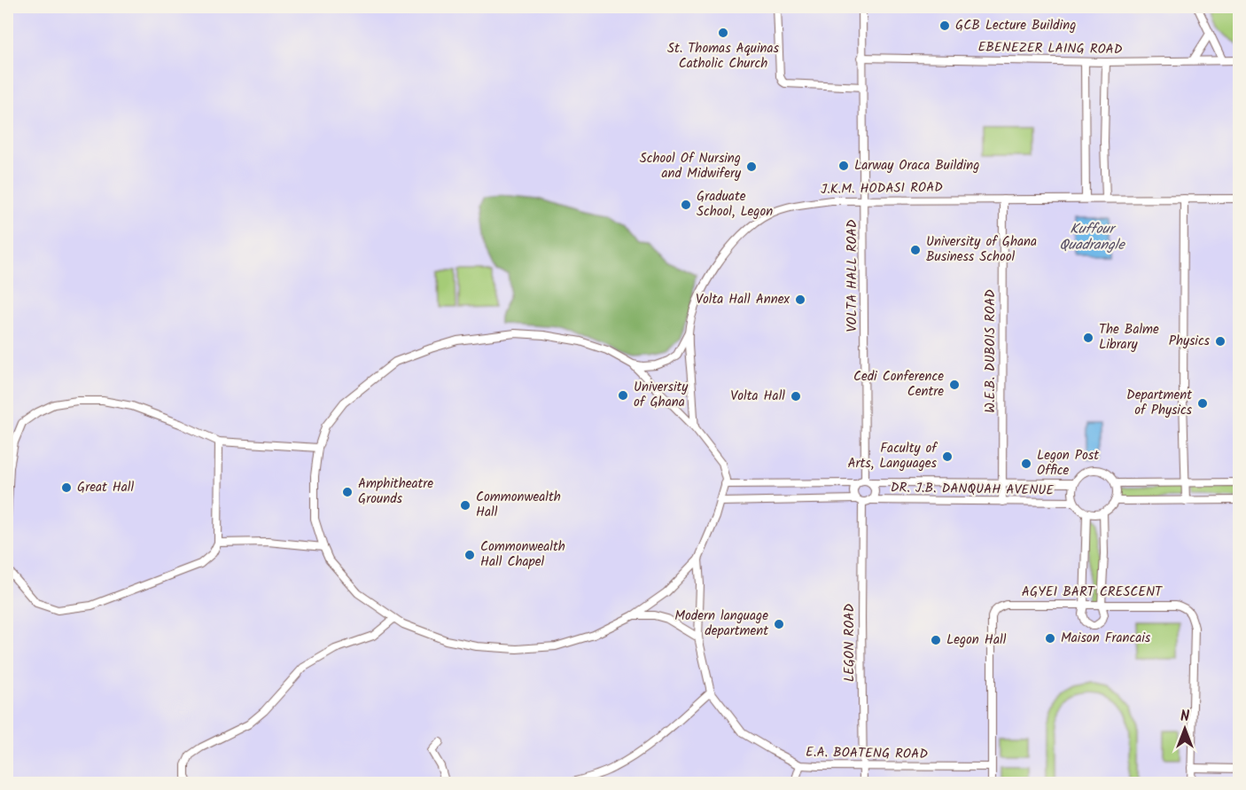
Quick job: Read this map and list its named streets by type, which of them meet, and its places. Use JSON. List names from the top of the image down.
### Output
{
  "streets": {
    "street": [
      "EBENEZER LAING ROAD",
      "J.K.M. HODASI ROAD",
      "VOLTA HALL ROAD",
      "W.E.B. DUBOIS ROAD",
      "DR. J.B. DANQUAH AVENUE",
      "AGYEI BART CRESCENT",
      "LEGON ROAD",
      "E.A. BOATENG ROAD"
    ]
  },
  "crossings": [
    ["EBENEZER LAING ROAD", "VOLTA HALL ROAD"],
    ["J.K.M. HODASI ROAD", "VOLTA HALL ROAD"],
    ["J.K.M. HODASI ROAD", "W.E.B. DUBOIS ROAD"],
    ["VOLTA HALL ROAD", "DR. J.B. DANQUAH AVENUE"],
    ["VOLTA HALL ROAD", "LEGON ROAD"],
    ["W.E.B. DUBOIS ROAD", "DR. J.B. DANQUAH AVENUE"],
    ["DR. J.B. DANQUAH AVENUE", "LEGON ROAD"],
    ["AGYEI BART CRESCENT", "E.A. BOATENG ROAD"],
    ["LEGON ROAD", "E.A. BOATENG ROAD"]
  ],
  "water": ["Kuffour Quadrangle"],
  "places": [
    "GCB Lecture Building",
    "St. Thomas Aquinas Catholic Church",
    "Larway Oraca Building",
    "School Of Nursing and Midwifery",
    "Graduate School, Legon",
    "University of Ghana Business School",
    "Volta Hall Annex",
    "The Balme Library",
    "Physics",
    "Cedi Conference Centre",
    "University of Ghana",
    "Volta Hall",
    "Department of Physics",
    "Faculty of Arts, Languages",
    "Legon Post Office",
    "Great Hall",
    "Amphitheatre Grounds",
    "Commonwealth Hall",
    "Commonwealth Hall Chapel",
    "Modern language department",
    "Maison Francais",
    "Legon Hall"
  ],
  "north": "top"
}
